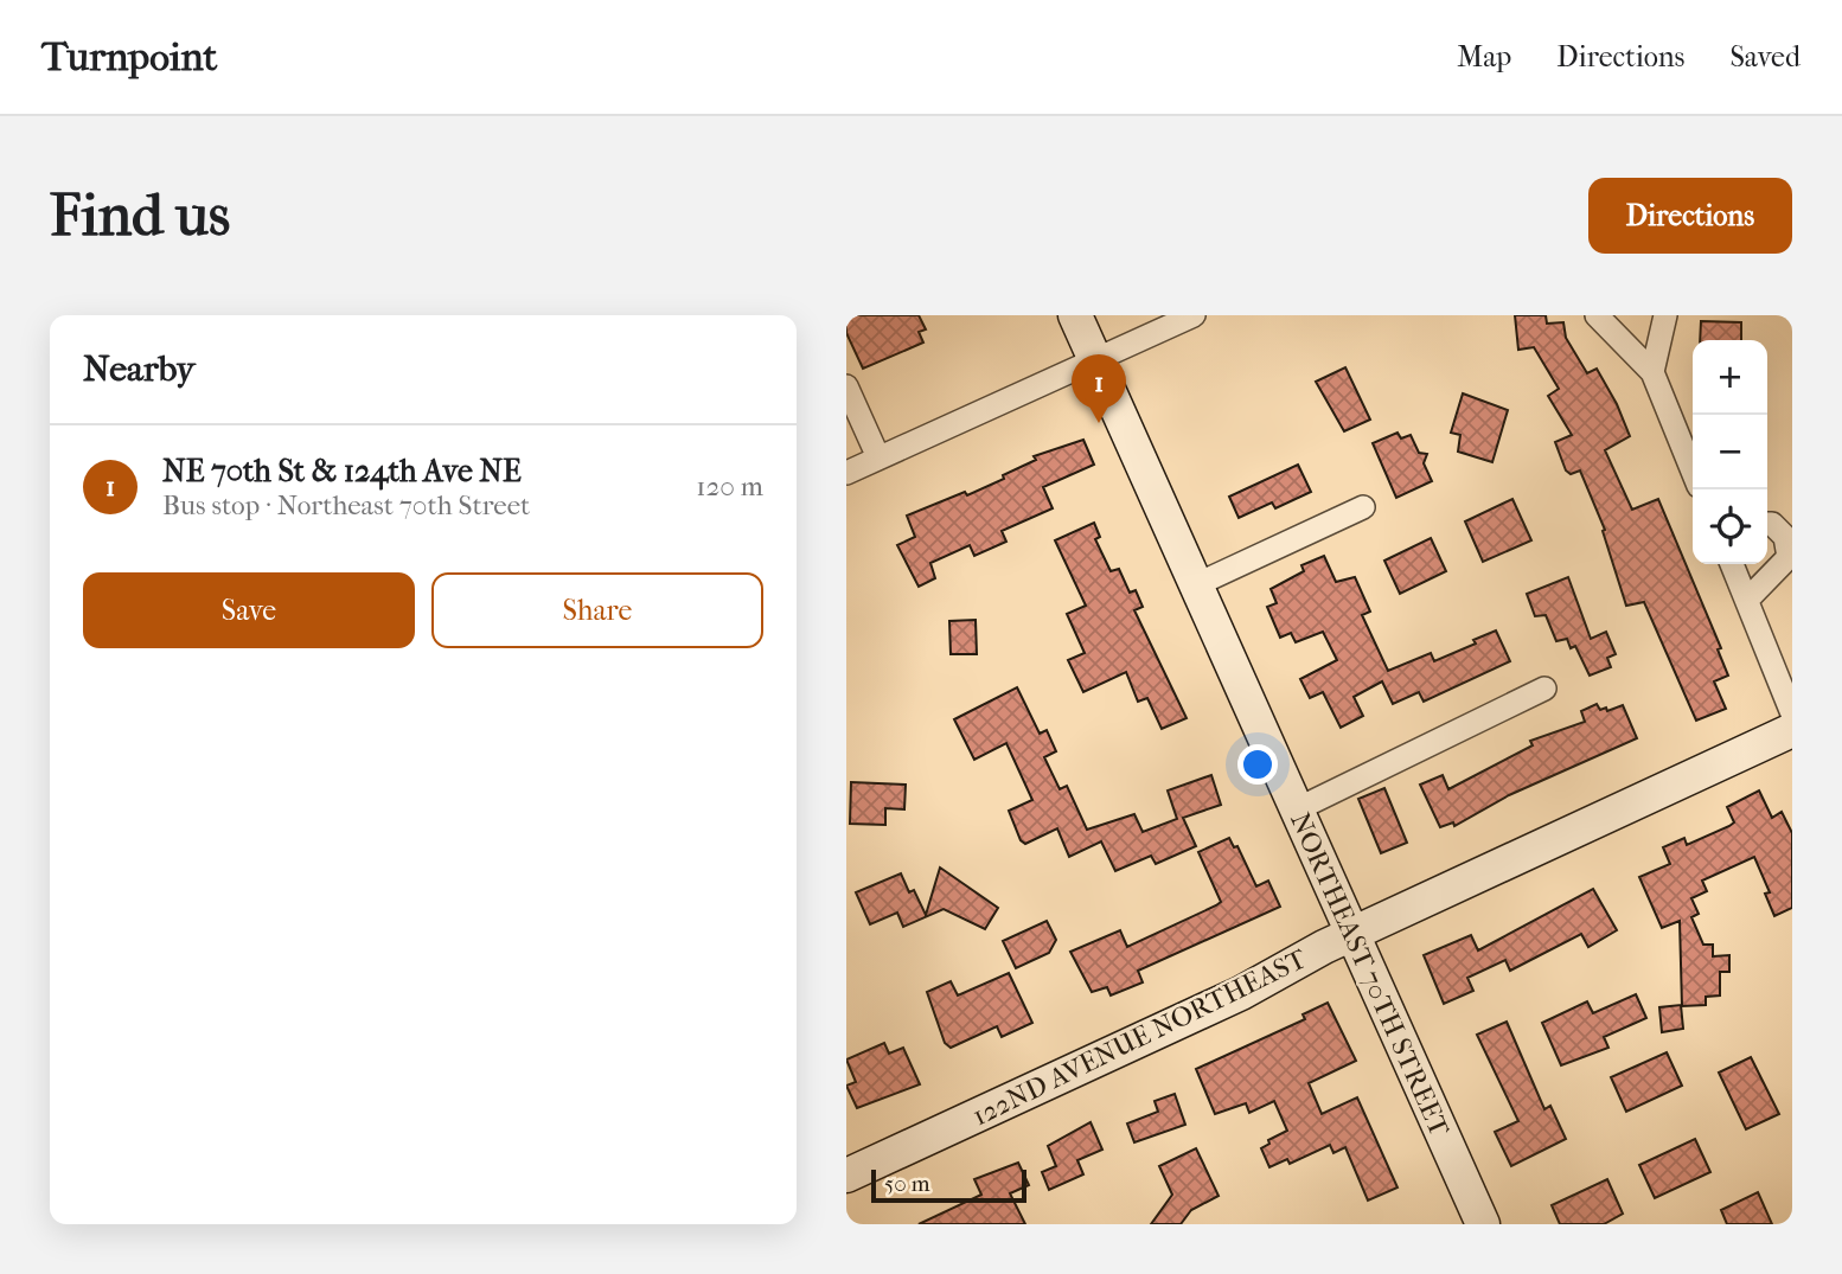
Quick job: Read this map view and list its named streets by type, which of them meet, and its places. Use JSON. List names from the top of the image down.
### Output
{
  "streets": {
    "street": ["NORTHEAST 70TH STREET", "122ND AVENUE NORTHEAST"]
  },
  "crossings": [
    ["NORTHEAST 70TH STREET", "122ND AVENUE NORTHEAST"]
  ],
  "scale_bar": "50 m",
  "page": {
    "header": "Turnpoint",
    "nav": ["Map", "Directions", "Saved"],
    "buttons": [
      "Directions",
      ["Save", "Share"]
    ],
    "title": "Find us",
    "heading": "Nearby",
    "map_buttons": ["+", "−"],
    "pins": "1",
    "list": [
      {
        "mark": "1",
        "name": "NE 70th St & 124th Ave NE",
        "note": "Bus stop · Northeast 70th Street",
        "value": "120 m"
      }
    ],
    "scale": "50 m"
  }
}
